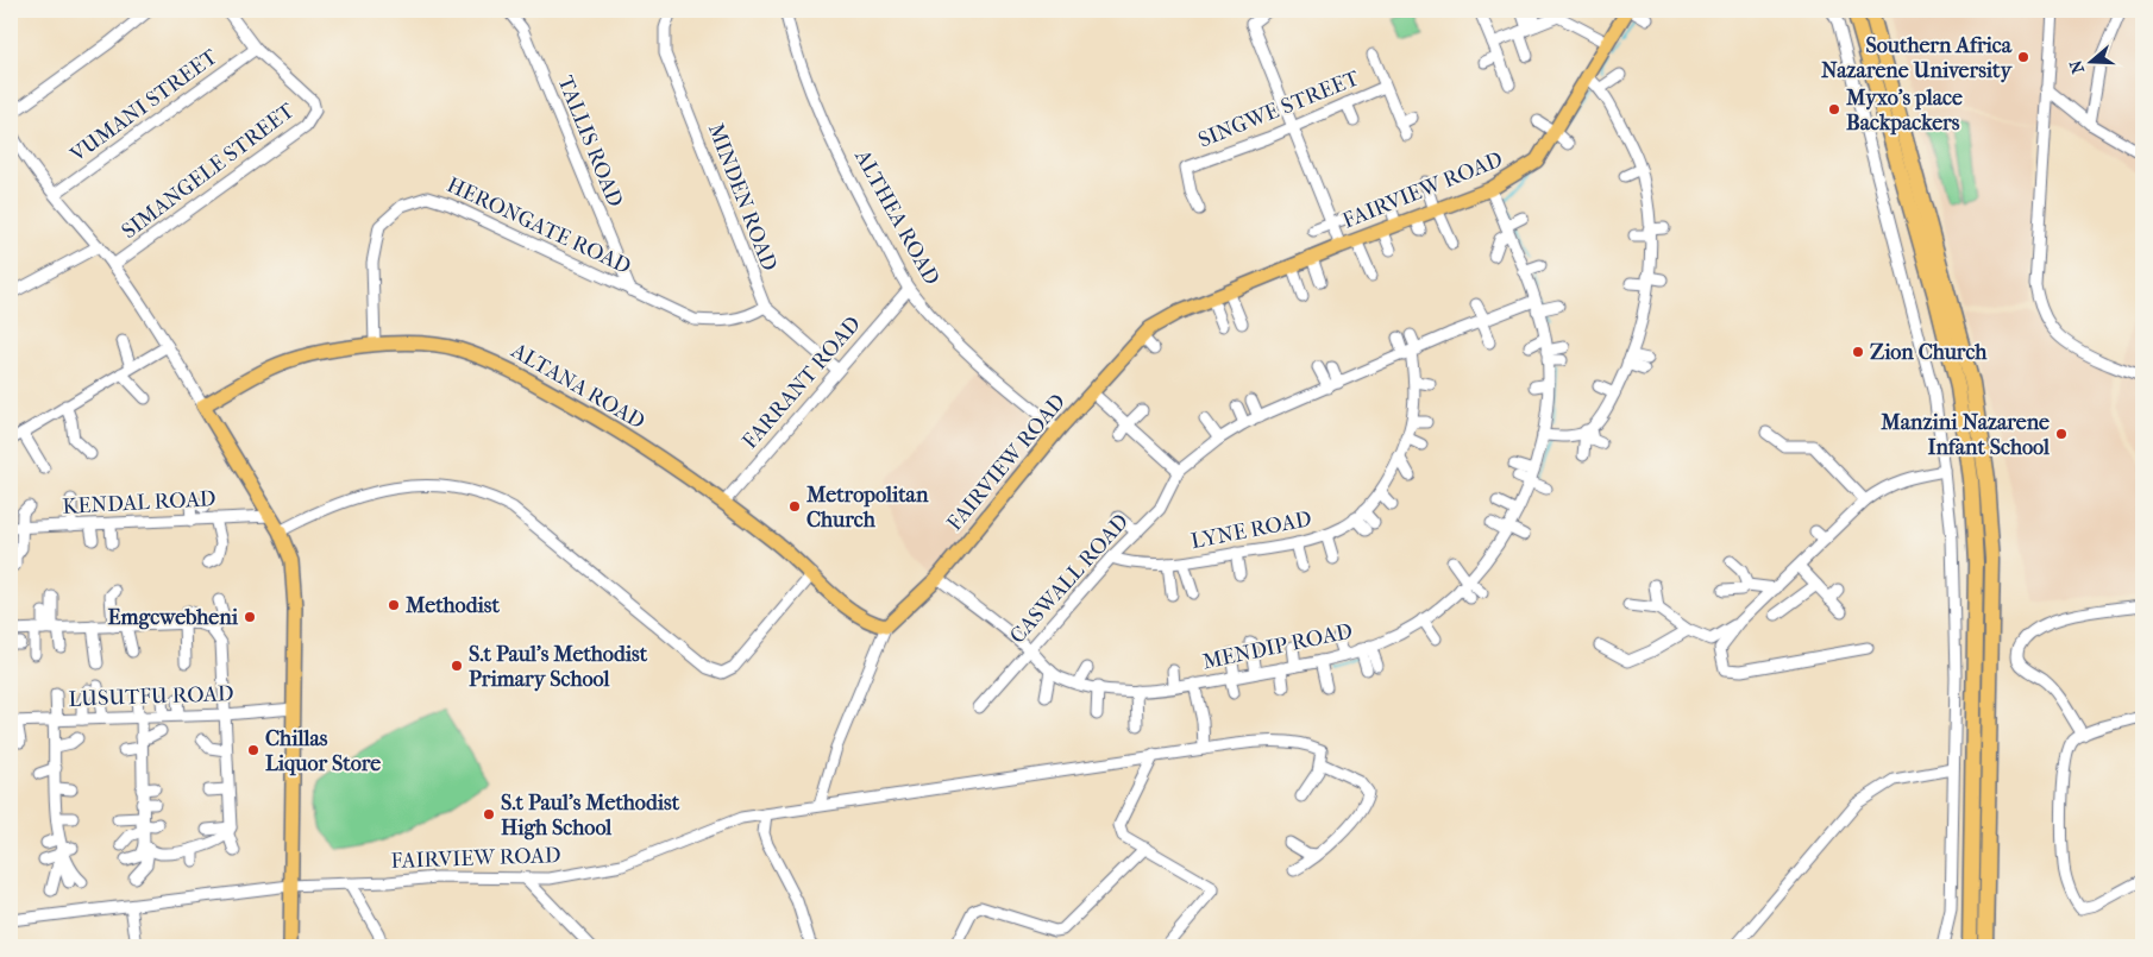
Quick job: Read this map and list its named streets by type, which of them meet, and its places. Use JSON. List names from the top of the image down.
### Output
{
  "streets": {
    "main road": ["FAIRVIEW ROAD", "ALTANA ROAD"],
    "street": [
      "VUMANI STREET",
      "SINGWE STREET",
      "TALLIS ROAD",
      "SIMANGELE STREET",
      "MINDEN ROAD",
      "ALTHEA ROAD",
      "HERONGATE ROAD",
      "FARRANT ROAD",
      "KENDAL ROAD",
      "LYNE ROAD",
      "CASWALL ROAD",
      "MENDIP ROAD",
      "LUSUTFU ROAD"
    ]
  },
  "crossings": [
    ["VUMANI STREET", "SIMANGELE STREET"],
    ["TALLIS ROAD", "HERONGATE ROAD"],
    ["FAIRVIEW ROAD", "ALTHEA ROAD"],
    ["FAIRVIEW ROAD", "ALTANA ROAD"],
    ["FAIRVIEW ROAD", "MENDIP ROAD"],
    ["MINDEN ROAD", "HERONGATE ROAD"],
    ["MINDEN ROAD", "FARRANT ROAD"],
    ["ALTHEA ROAD", "FARRANT ROAD"],
    ["HERONGATE ROAD", "ALTANA ROAD"],
    ["FARRANT ROAD", "ALTANA ROAD"],
    ["LYNE ROAD", "CASWALL ROAD"],
    ["CASWALL ROAD", "MENDIP ROAD"]
  ],
  "places": [
    "Southern Africa Nazarene University",
    "Myxo's place Backpackers",
    "Zion Church",
    "Manzini Nazarene Infant School",
    "Metropolitan Church",
    "Methodist",
    "Emgcwebheni",
    "S.t Paul's Methodist Primary School",
    "Chillas Liquor Store",
    "S.t Paul's Methodist High School"
  ],
  "north": "left"
}
